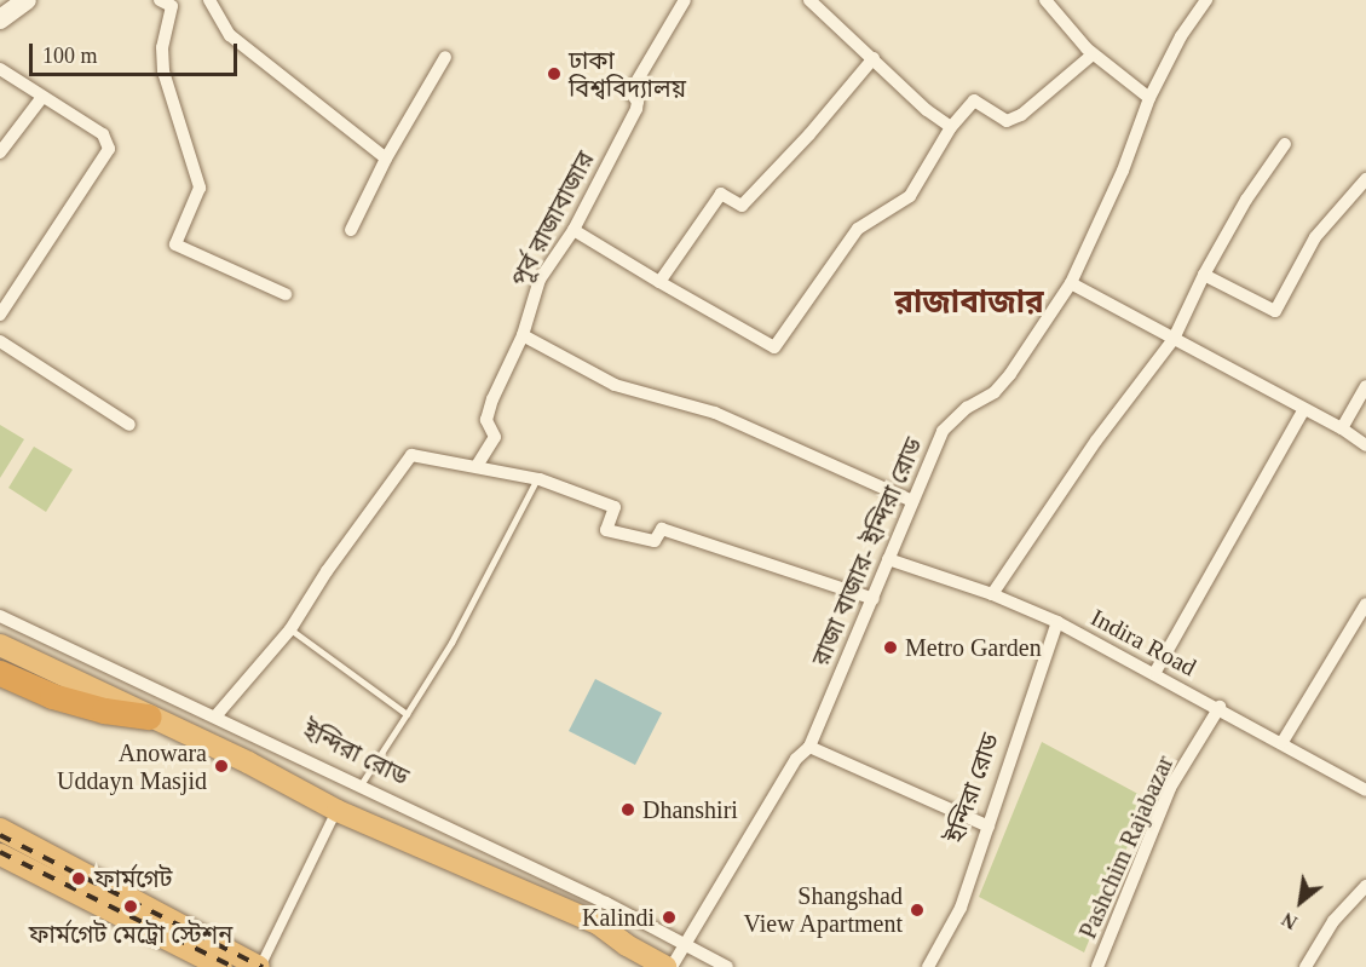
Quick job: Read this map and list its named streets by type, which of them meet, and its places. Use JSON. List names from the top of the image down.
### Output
{
  "streets": {
    "street": [
      "পূর্ব রাজাবাজার",
      "রাজা বাজার- ইন্দিরা রোড",
      "Indira Road",
      "ইন্দিরা রোড",
      "Pashchim Rajabazar"
    ]
  },
  "crossings": [
    ["রাজা বাজার- ইন্দিরা রোড", "Indira Road"],
    ["রাজা বাজার- ইন্দিরা রোড", "ইন্দিরা রোড"],
    ["Indira Road", "ইন্দিরা রোড"],
    ["Indira Road", "Pashchim Rajabazar"]
  ],
  "districts": ["রাজাবাজার"],
  "places": [
    "ঢাকা বিশ্ববিদ্যালয়",
    "Metro Garden",
    "Anowara Uddayn Masjid",
    "Dhanshiri",
    "ফার্মগেট",
    "ফার্মগেট মেট্রো স্টেশন",
    "Shangshad View Apartment",
    "Kalindi"
  ],
  "scale_bar": "100 m",
  "north": "bottom left"
}
